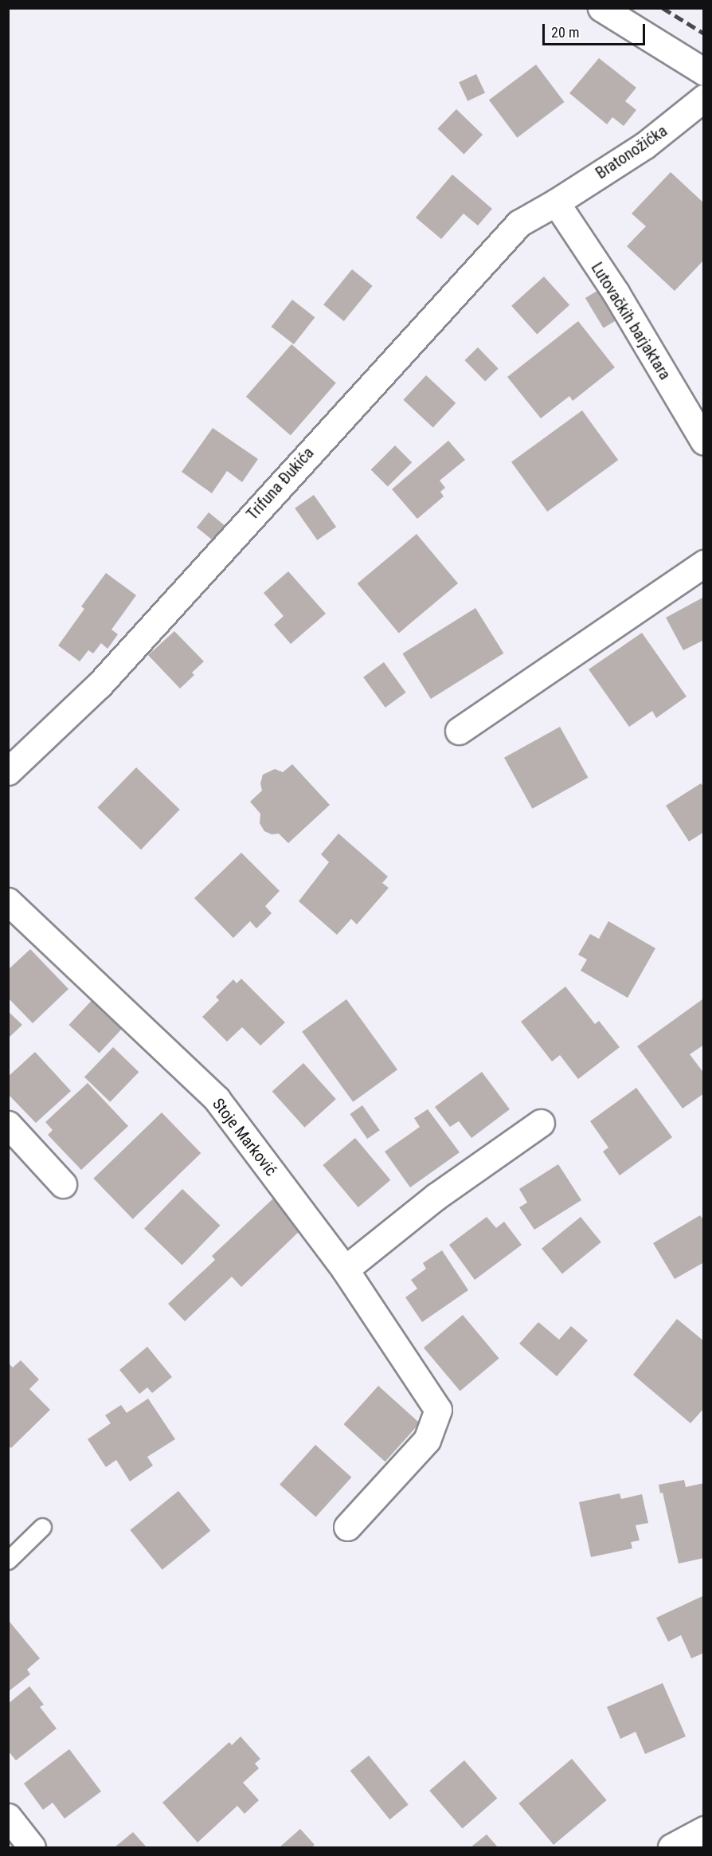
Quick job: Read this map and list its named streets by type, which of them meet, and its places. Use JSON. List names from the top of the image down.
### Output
{
  "streets": {
    "street": [
      "Bratonožićka",
      "Lutovačkih barjaktara",
      "Trifuna Đukića",
      "Stoje Marković"
    ]
  },
  "crossings": [
    ["Bratonožićka", "Lutovačkih barjaktara"],
    ["Bratonožićka", "Trifuna Đukića"],
    ["Lutovačkih barjaktara", "Trifuna Đukića"]
  ],
  "scale_bar": "20 m"
}
